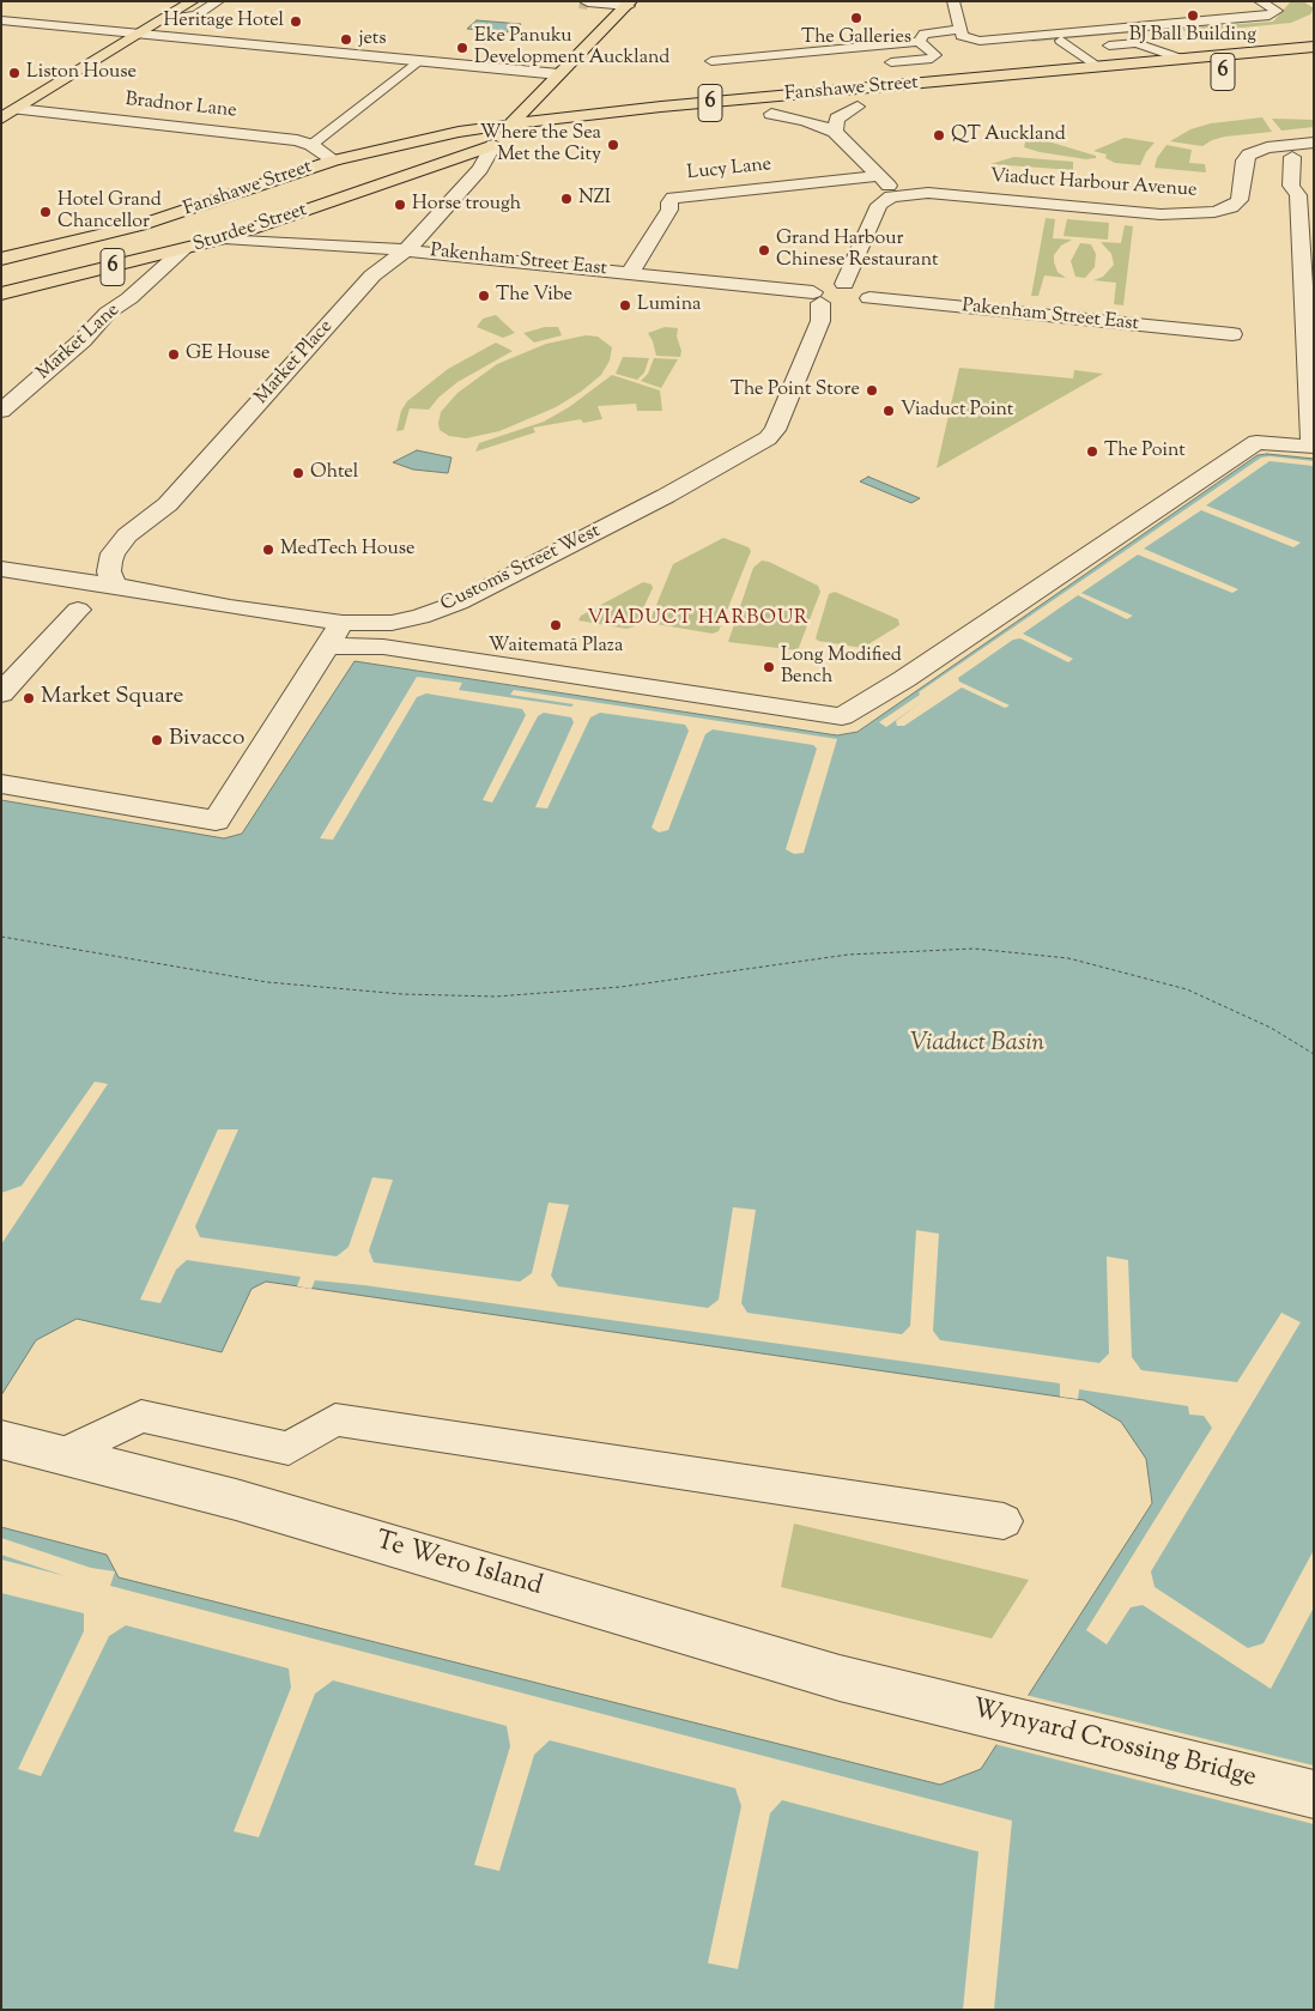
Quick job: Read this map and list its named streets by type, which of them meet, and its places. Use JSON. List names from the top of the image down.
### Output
{
  "streets": {
    "main road": ["6", "Fanshawe Street", "Sturdee Street"],
    "street": [
      "Bradnor Lane",
      "Lucy Lane",
      "Viaduct Harbour Avenue",
      "Pakenham Street East",
      "Market Lane",
      "Market Place",
      "Customs Street West",
      "Te Wero Island",
      "Wynyard Crossing Bridge"
    ]
  },
  "crossings": [
    ["Fanshawe Street", "Bradnor Lane"],
    ["Fanshawe Street", "Sturdee Street"],
    ["Fanshawe Street", "Market Place"],
    ["Lucy Lane", "Pakenham Street East"],
    ["Sturdee Street", "Pakenham Street East"],
    ["Sturdee Street", "Market Lane"],
    ["Sturdee Street", "Market Place"],
    ["Pakenham Street East", "Market Place"],
    ["Pakenham Street East", "Customs Street West"],
    ["Market Place", "Customs Street West"],
    ["Te Wero Island", "Wynyard Crossing Bridge"]
  ],
  "districts": ["VIADUCT HARBOUR"],
  "water": ["Viaduct Basin"],
  "places": [
    "BJ Ball Building",
    "The Galleries",
    "Heritage Hotel",
    "jets",
    "Eke Panuku Development Auckland",
    "Liston House",
    "QT Auckland",
    "Where the Sea Met the City",
    "NZI",
    "Horse trough",
    "Hotel Grand Chancellor",
    "Grand Harbour Chinese Restaurant",
    "The Vibe",
    "Lumina",
    "GE House",
    "The Point Store",
    "Viaduct Point",
    "The Point",
    "Ohtel",
    "MedTech House",
    "Waitematā Plaza",
    "Long Modified Bench",
    "Market Square",
    "Bivacco"
  ]
}
